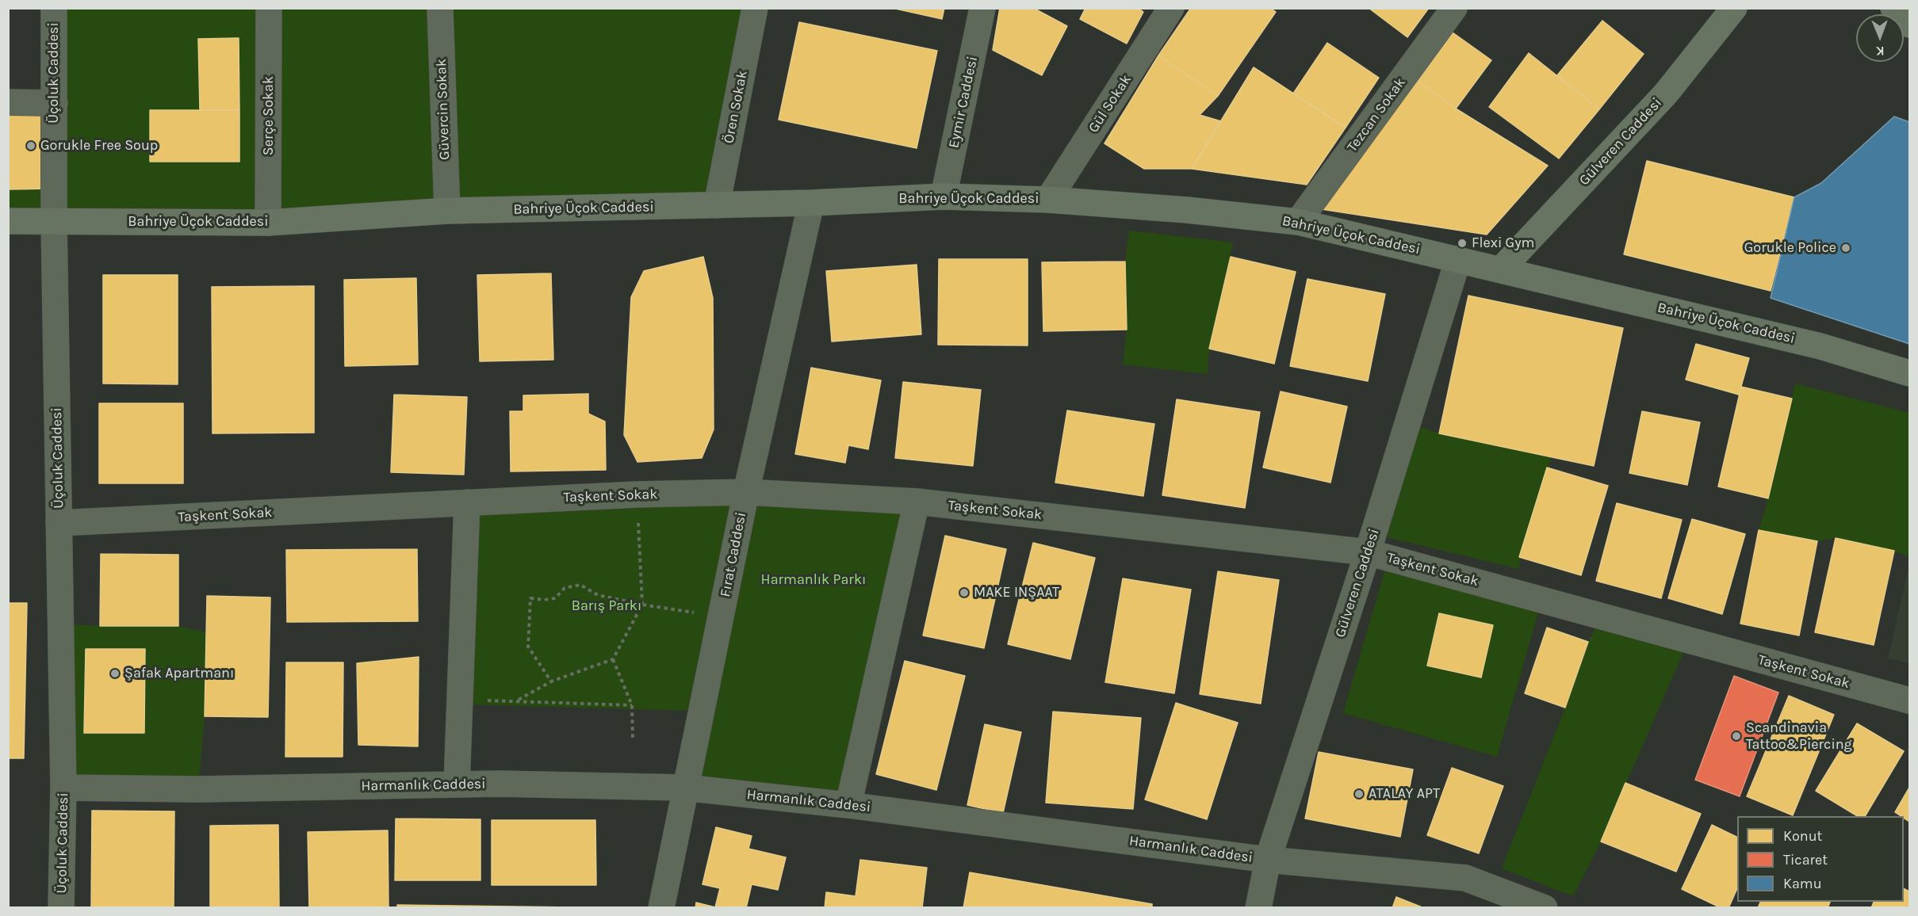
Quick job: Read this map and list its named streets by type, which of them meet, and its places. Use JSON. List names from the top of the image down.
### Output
{
  "streets": {
    "main road": ["Gülveren Caddesi", "Bahriye Üçok Caddesi"],
    "street": [
      "Üçoluk Caddesi",
      "Eymir Caddesi",
      "Gül Sokak",
      "Ören Sokak",
      "Güvercin Sokak",
      "Tezcan Sokak",
      "Serçe Sokak",
      "Taşkent Sokak",
      "Fırat Caddesi",
      "Harmanlık Caddesi"
    ]
  },
  "crossings": [
    ["Üçoluk Caddesi", "Bahriye Üçok Caddesi"],
    ["Üçoluk Caddesi", "Taşkent Sokak"],
    ["Üçoluk Caddesi", "Harmanlık Caddesi"],
    ["Eymir Caddesi", "Bahriye Üçok Caddesi"],
    ["Gül Sokak", "Bahriye Üçok Caddesi"],
    ["Ören Sokak", "Bahriye Üçok Caddesi"],
    ["Güvercin Sokak", "Bahriye Üçok Caddesi"],
    ["Tezcan Sokak", "Bahriye Üçok Caddesi"],
    ["Serçe Sokak", "Bahriye Üçok Caddesi"],
    ["Gülveren Caddesi", "Bahriye Üçok Caddesi"],
    ["Gülveren Caddesi", "Taşkent Sokak"],
    ["Gülveren Caddesi", "Harmanlık Caddesi"],
    ["Bahriye Üçok Caddesi", "Fırat Caddesi"],
    ["Taşkent Sokak", "Fırat Caddesi"],
    ["Fırat Caddesi", "Harmanlık Caddesi"]
  ],
  "parks": ["Harmanlık Parkı", "Barış Parkı"],
  "places": [
    "Gorukle Free Soup",
    "Flexi Gym",
    "Gorukle Police",
    "MAKE INŞAAT",
    "Şafak Apartmanı",
    "Scandinavia Tattoo&Piercing",
    "ATALAY APT"
  ],
  "legend": ["Konut", "Ticaret", "Kamu"],
  "north": "bottom"
}
